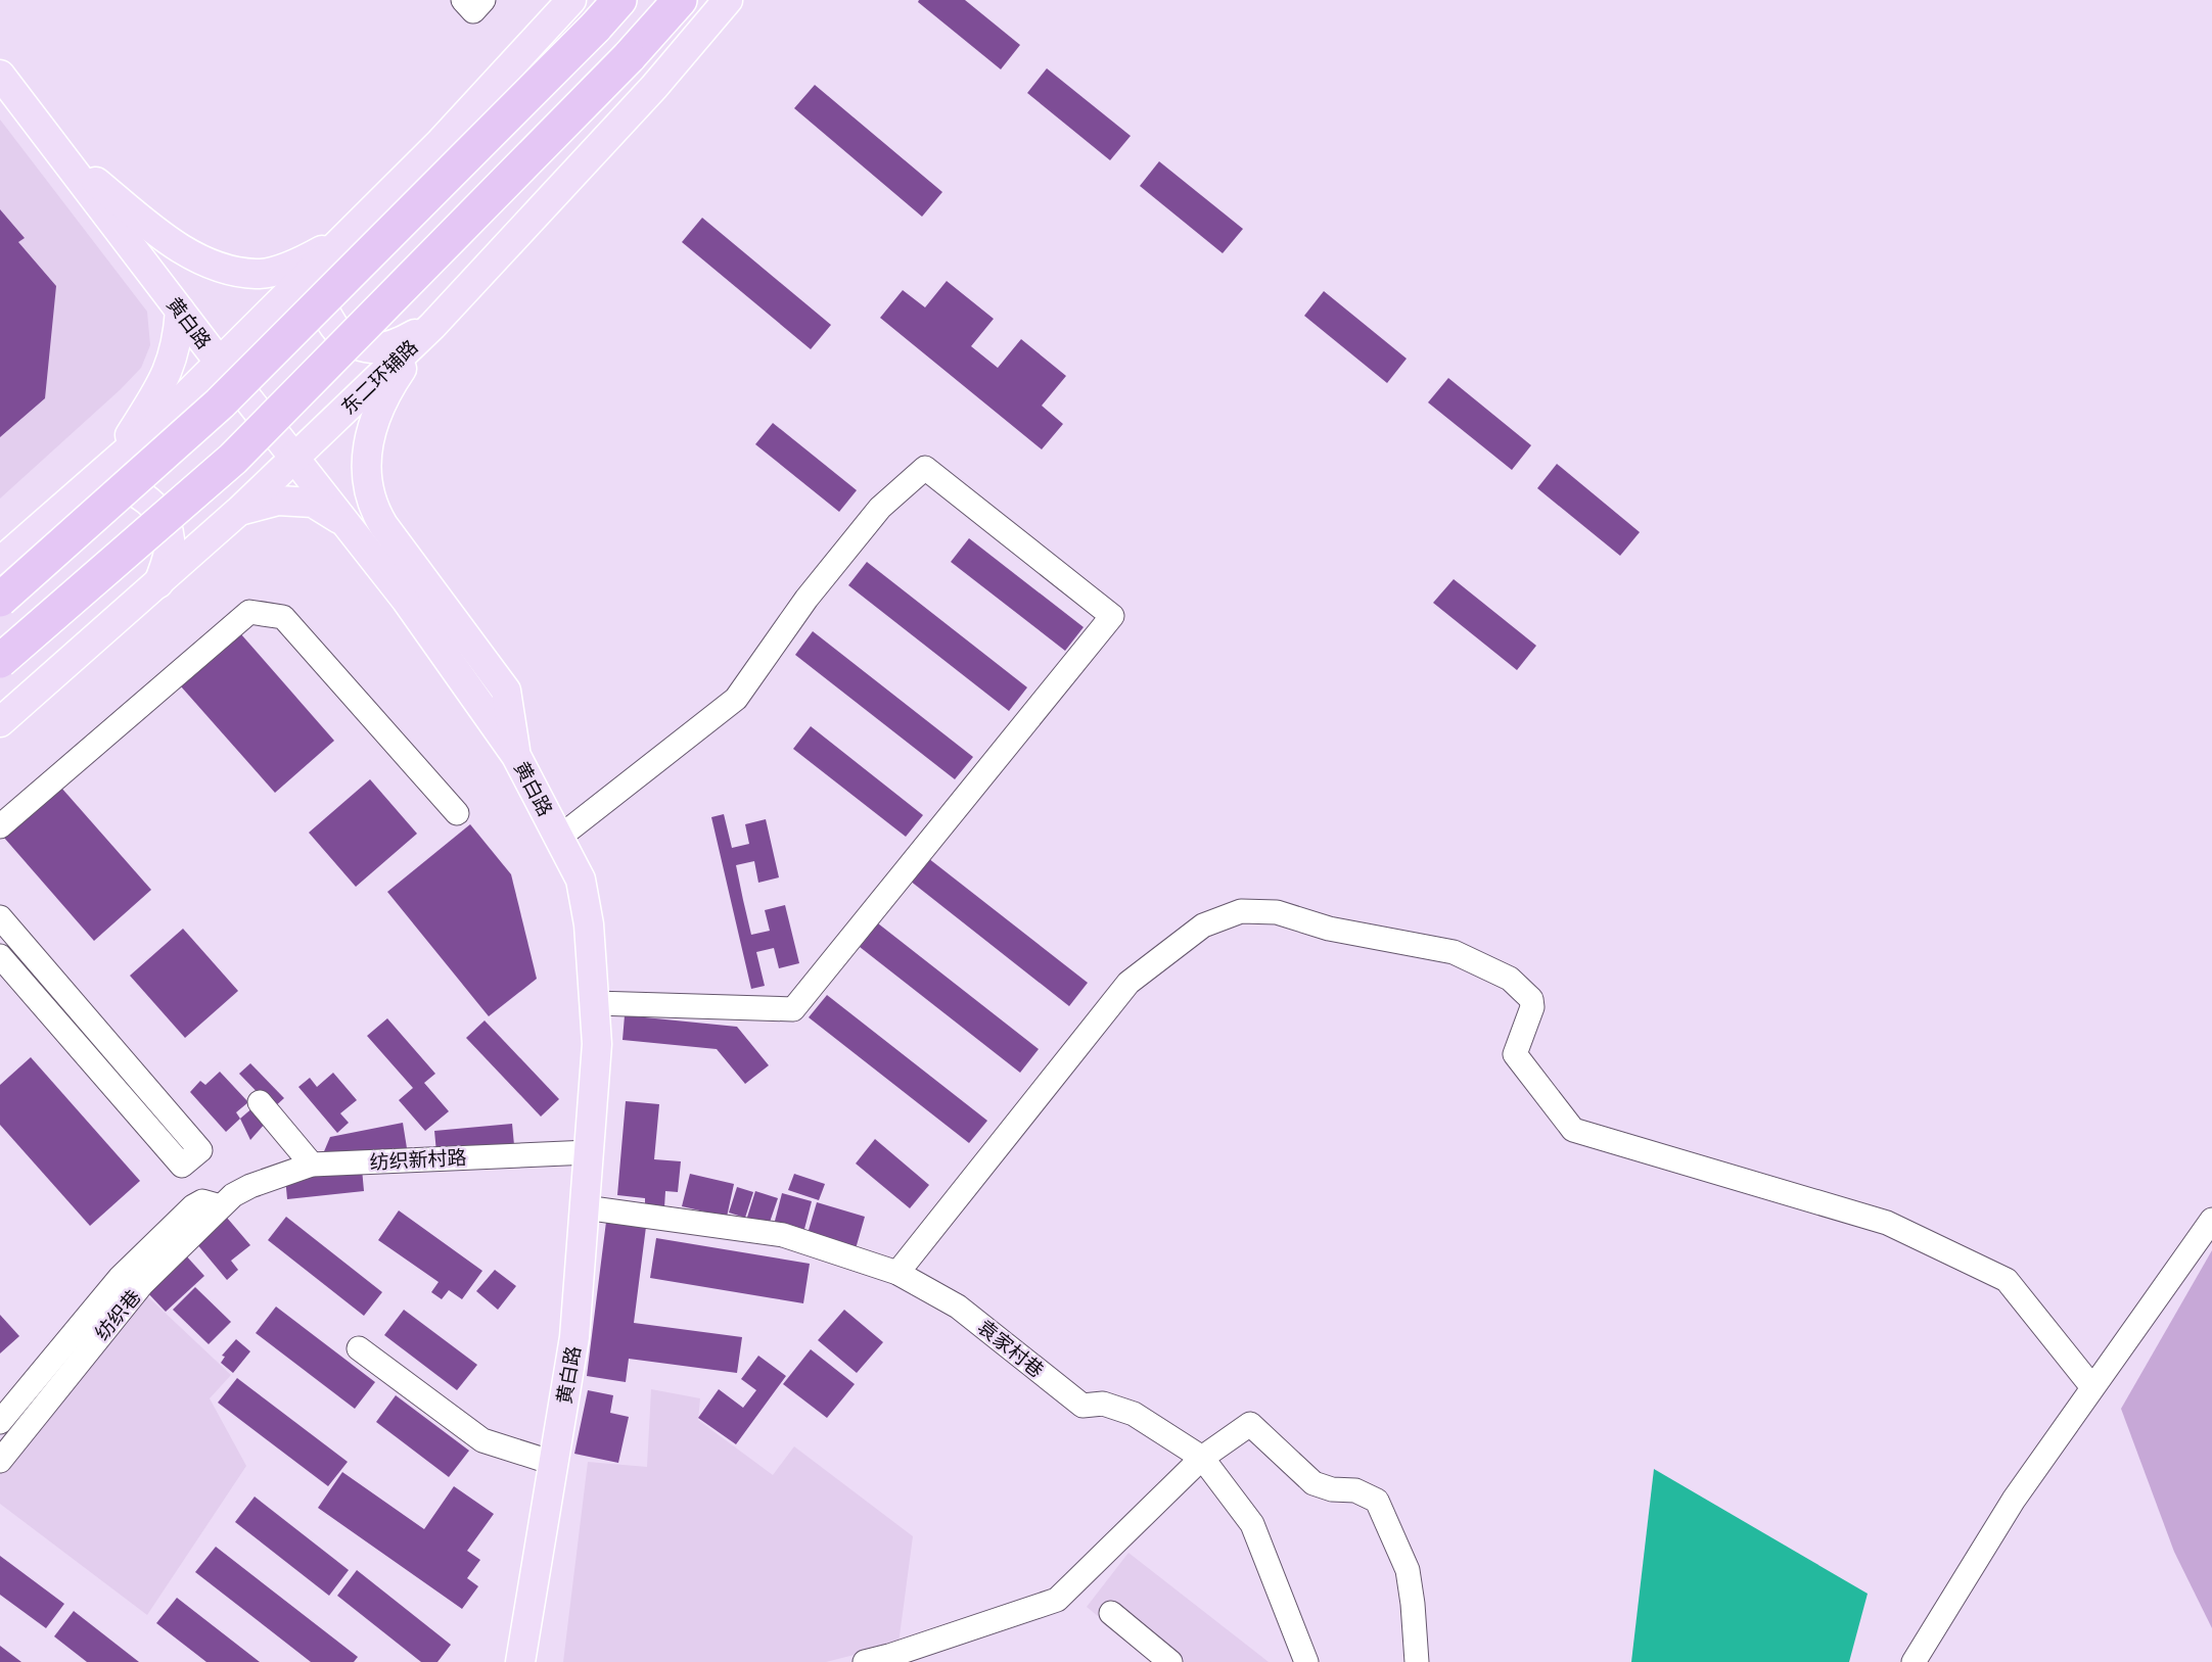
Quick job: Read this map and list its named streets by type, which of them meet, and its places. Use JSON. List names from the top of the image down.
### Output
{
  "streets": {
    "main road": ["黄白路", "东二环辅路"],
    "street": ["纺织新村路", "纺织巷", "袁家村巷"]
  },
  "crossings": [
    ["黄白路", "东二环辅路"],
    ["黄白路", "纺织新村路"],
    ["黄白路", "袁家村巷"],
    ["纺织新村路", "纺织巷"]
  ]
}
